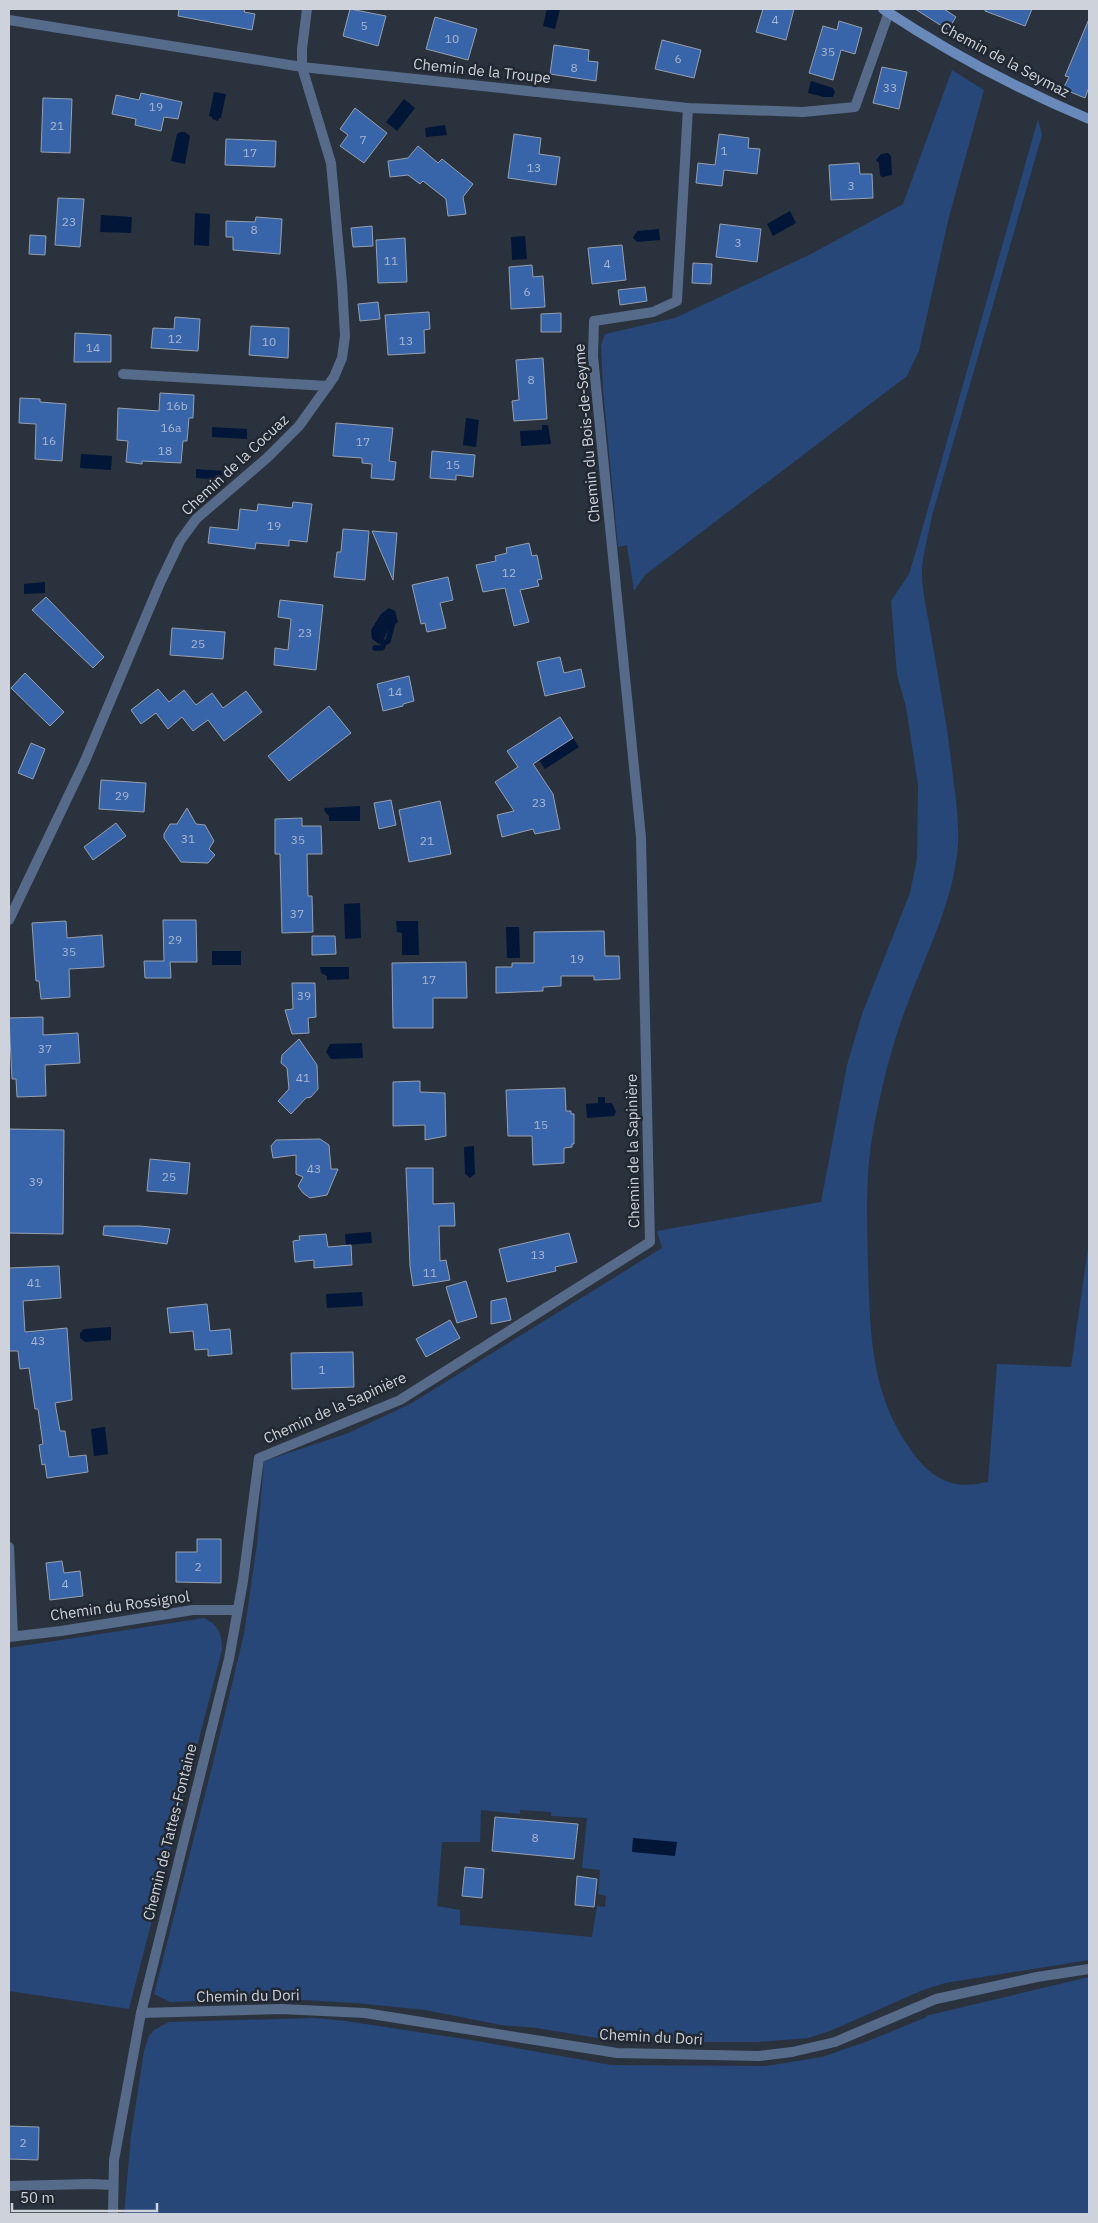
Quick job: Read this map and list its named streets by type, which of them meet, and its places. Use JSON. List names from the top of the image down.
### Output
{
  "streets": {
    "street": [
      "Chemin de la Seymaz",
      "Chemin de la Troupe",
      "Chemin du Bois-de-Seyme",
      "Chemin de la Cocuaz",
      "Chemin de la Sapinière",
      "Chemin du Rossignol",
      "Chemin de Tattes-Fontaine",
      "Chemin du Dori"
    ]
  },
  "crossings": [
    ["Chemin de la Seymaz", "Chemin de la Troupe"],
    ["Chemin de la Troupe", "Chemin du Bois-de-Seyme"],
    ["Chemin de la Troupe", "Chemin de la Cocuaz"],
    ["Chemin du Bois-de-Seyme", "Chemin de la Sapinière"],
    ["Chemin de la Sapinière", "Chemin de Tattes-Fontaine"],
    ["Chemin du Rossignol", "Chemin de Tattes-Fontaine"],
    ["Chemin de Tattes-Fontaine", "Chemin du Dori"]
  ],
  "house_numbers": [
    "4",
    "5",
    "10",
    "35",
    "6",
    "8",
    "33",
    "19",
    "21",
    "7",
    "1",
    "17",
    "13",
    "3",
    "23",
    "8",
    "3",
    "11",
    "4",
    "6",
    "12",
    "13",
    "10",
    "14",
    "8",
    "16b",
    "16a",
    "16",
    "17",
    "18",
    "15",
    "19",
    "12",
    "23",
    "25",
    "14",
    "29",
    "23",
    "31",
    "35",
    "21",
    "37",
    "29",
    "35",
    "19",
    "17",
    "39",
    "37",
    "41",
    "15",
    "43",
    "25",
    "39",
    "13",
    "11",
    "41",
    "43",
    "1",
    "2",
    "4",
    "8",
    "2"
  ],
  "scale_bar": "50 m"
}
